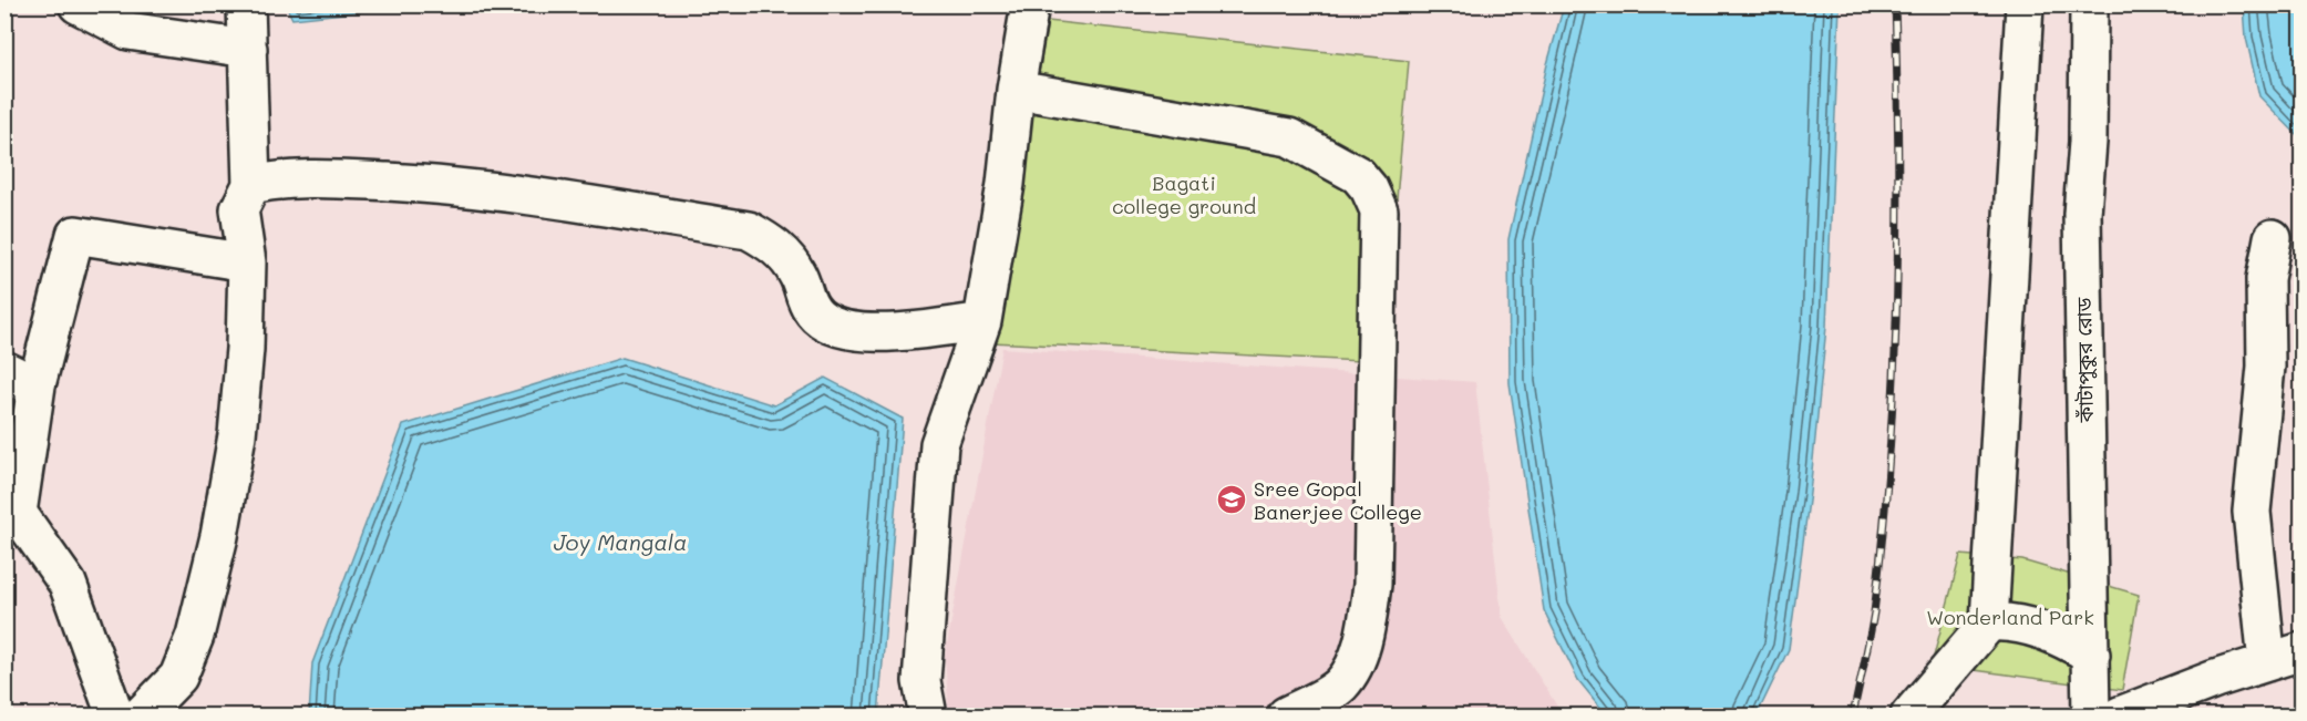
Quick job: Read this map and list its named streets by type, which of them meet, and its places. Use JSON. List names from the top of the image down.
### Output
{
  "streets": {
    "street": ["কাঁটাপুকুর রোড"]
  },
  "water": ["Joy Mangala"],
  "parks": ["Bagati college ground", "Wonderland Park"],
  "places": {
    "school or university": ["Sree Gopal Banerjee College"]
  }
}
